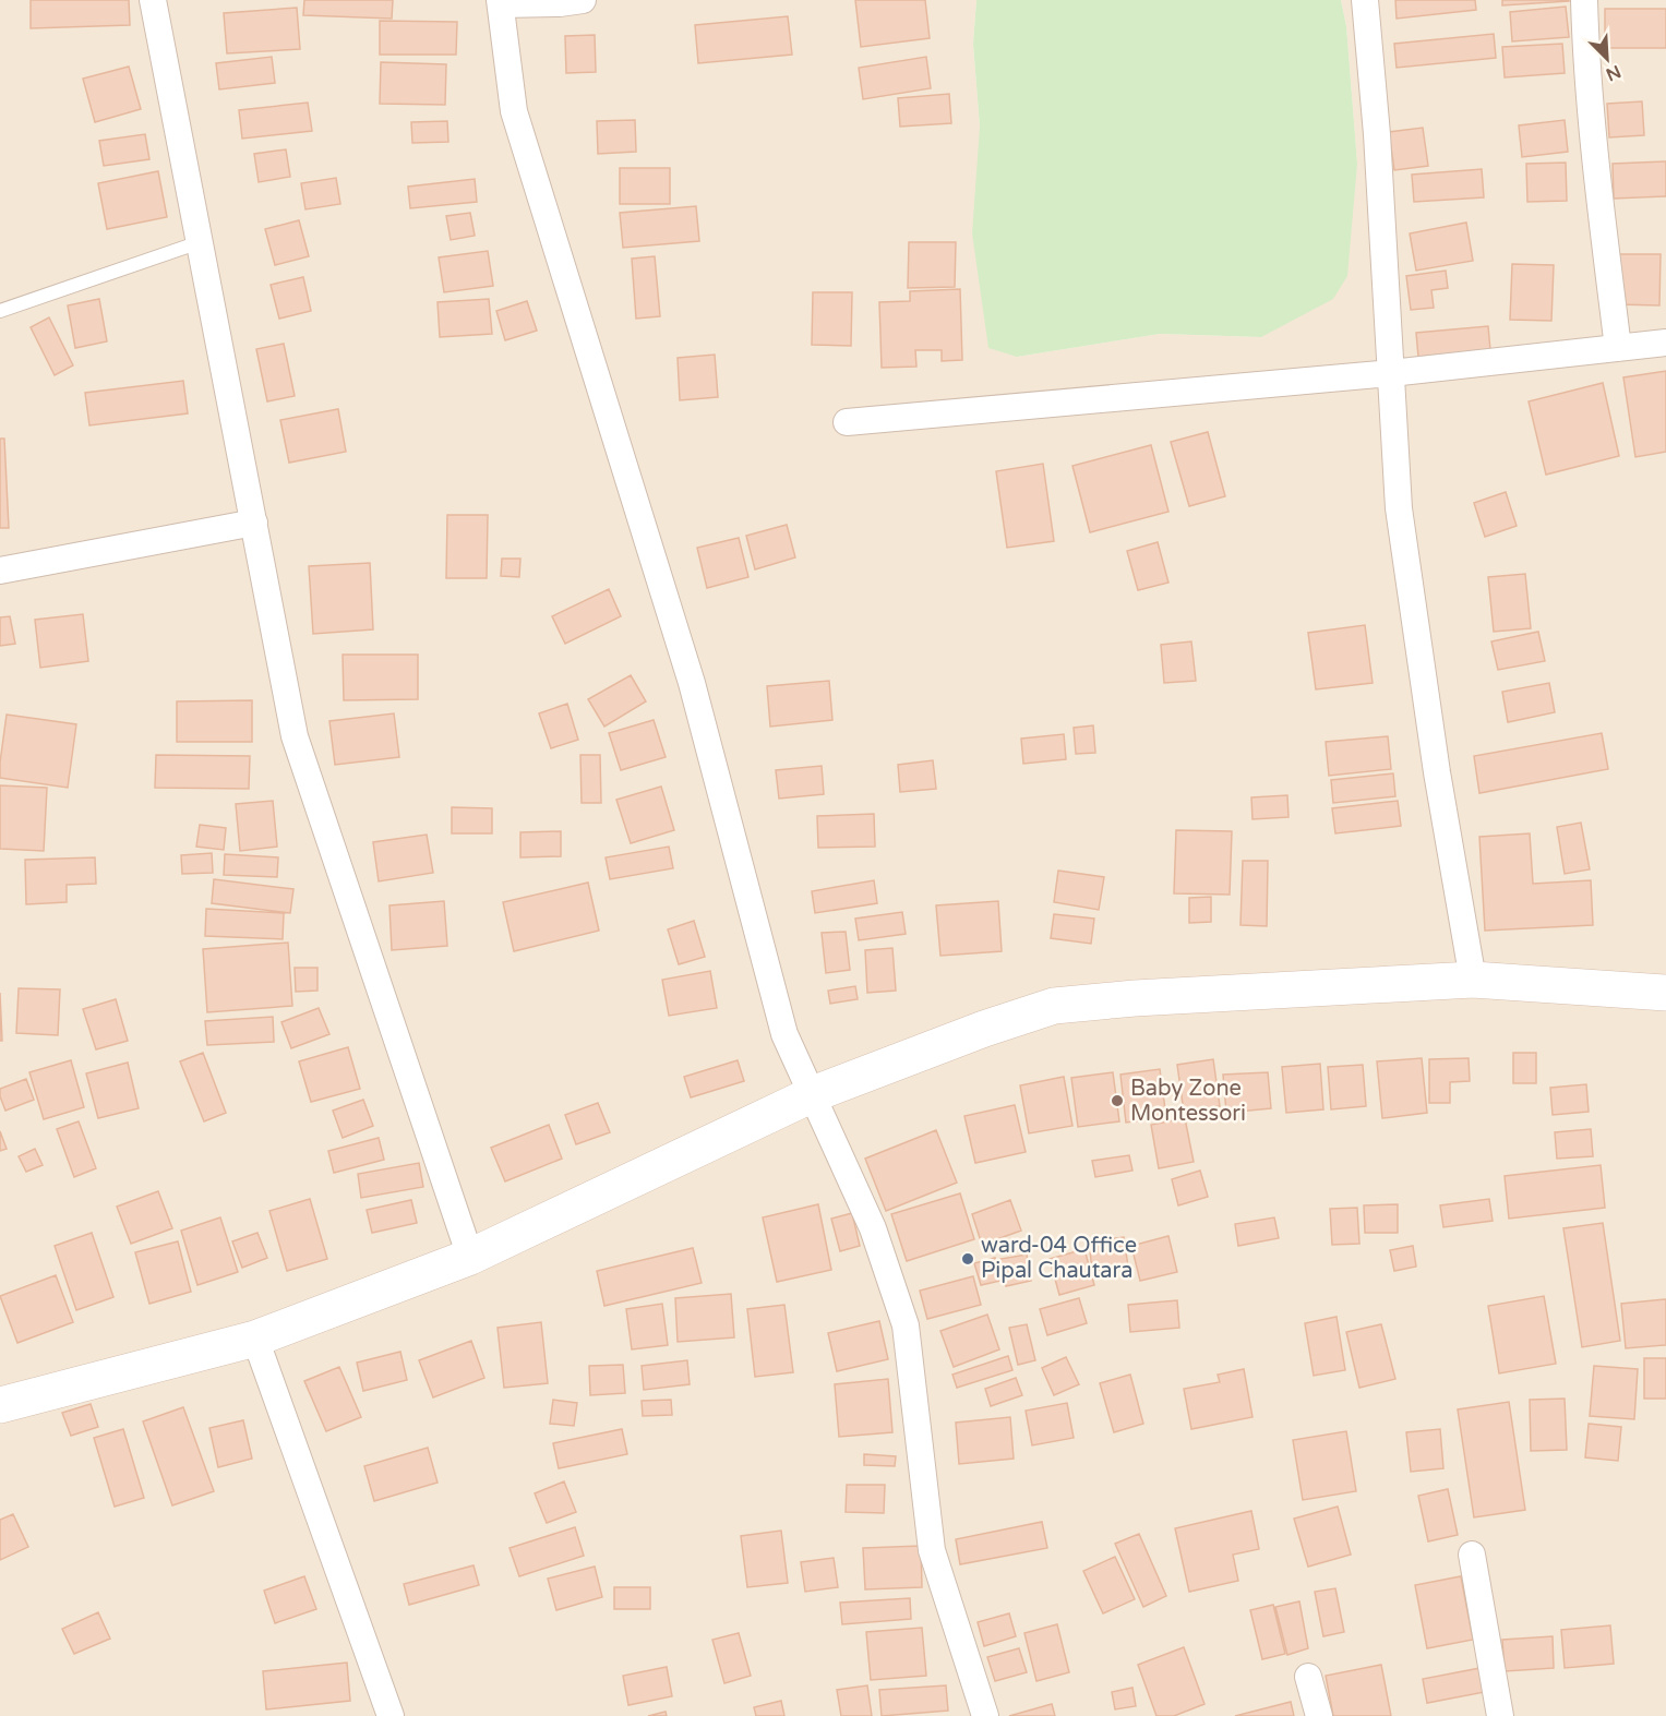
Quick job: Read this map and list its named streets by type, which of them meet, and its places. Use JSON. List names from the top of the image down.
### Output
{
  "places": ["Baby Zone Montessori", "ward-04 Office Pipal Chautara"],
  "north": "bottom right"
}
